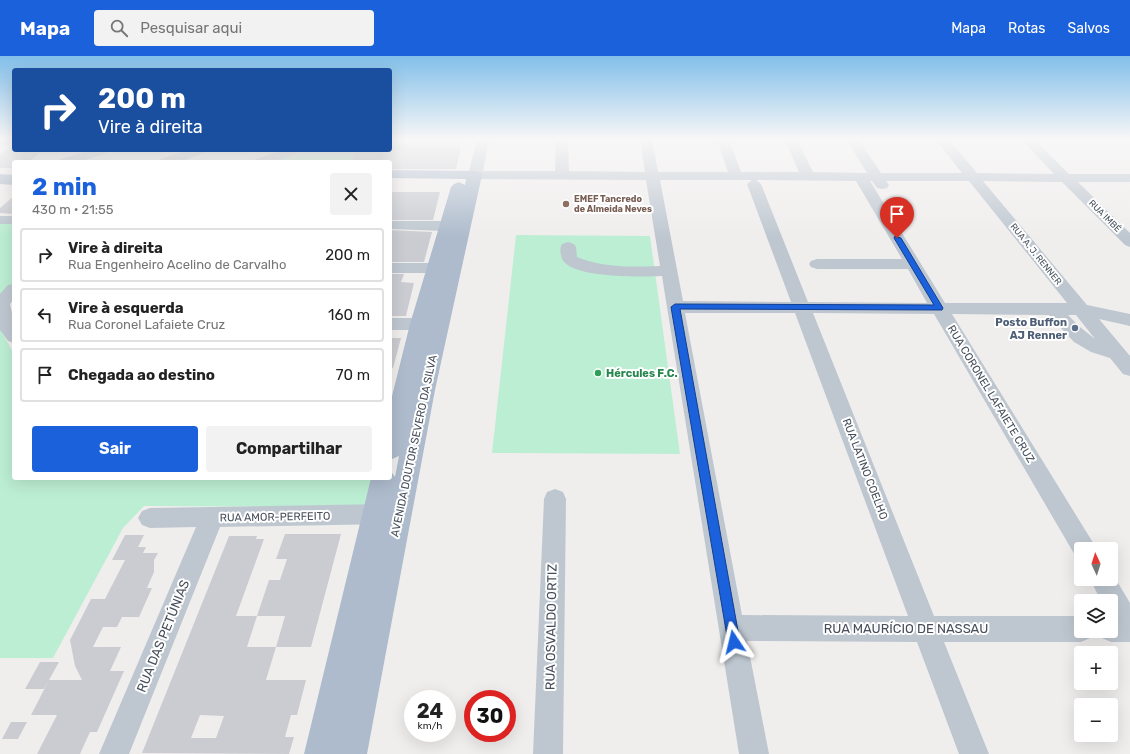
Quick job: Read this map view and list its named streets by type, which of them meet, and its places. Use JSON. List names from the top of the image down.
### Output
{
  "streets": {
    "main road": ["AVENIDA DOUTOR SEVERO DA SILVA"],
    "street": [
      "RUA IMBÉ",
      "RUA A. J. RENNER",
      "RUA CORONEL LAFAIETE CRUZ",
      "RUA LATINO COELHO",
      "RUA AMOR-PERFEITO",
      "RUA OSVALDO ORTIZ",
      "RUA MAURÍCIO DE NASSAU",
      "RUA DAS PETÚNIAS"
    ]
  },
  "crossings": [
    ["AVENIDA DOUTOR SEVERO DA SILVA", "RUA AMOR-PERFEITO"],
    ["RUA LATINO COELHO", "RUA MAURÍCIO DE NASSAU"],
    ["RUA AMOR-PERFEITO", "RUA DAS PETÚNIAS"]
  ],
  "places": ["EMEF Tancredo de Almeida Neves", "Posto Buffon AJ Renner", "Hércules F.C."],
  "north": "top",
  "page": {
    "header": "Mapa",
    "search": "Pesquisar aqui",
    "nav": ["Mapa", "Rotas", "Salvos"],
    "turn": ["200 m", "Vire à direita"],
    "heading": ["2 min", "430 m · 21:55"],
    "list": [
      {
        "name": "Vire à direita",
        "note": "Rua Engenheiro Acelino de Carvalho",
        "value": "200 m"
      },
      {
        "name": "Vire à esquerda",
        "note": "Rua Coronel Lafaiete Cruz",
        "value": "160 m"
      },
      {
        "name": "Chegada ao destino",
        "value": "70 m"
      }
    ],
    "buttons": ["Sair", "Compartilhar"],
    "map_buttons": ["+", "−"],
    "speed": "24 km/h",
    "limit": "30"
  }
}
